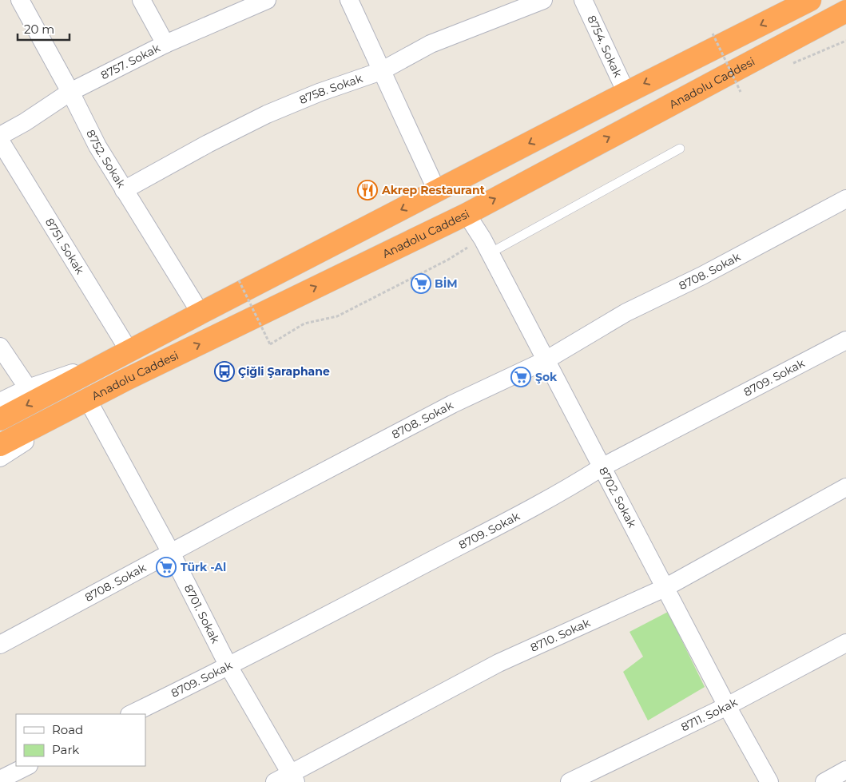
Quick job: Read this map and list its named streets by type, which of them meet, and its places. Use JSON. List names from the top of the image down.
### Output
{
  "streets": {
    "highway": ["Anadolu Caddesi"],
    "street": [
      "8754. Sokak",
      "8757. Sokak",
      "8758. Sokak",
      "8752. Sokak",
      "8751. Sokak",
      "8708. Sokak",
      "8709. Sokak",
      "8702. Sokak",
      "8701. Sokak",
      "8710. Sokak",
      "8711. Sokak"
    ]
  },
  "crossings": [
    ["8757. Sokak", "8752. Sokak"],
    ["Anadolu Caddesi", "8702. Sokak"],
    ["8758. Sokak", "8752. Sokak"],
    ["8708. Sokak", "8702. Sokak"],
    ["8708. Sokak", "8701. Sokak"],
    ["8709. Sokak", "8702. Sokak"],
    ["8709. Sokak", "8701. Sokak"],
    ["8702. Sokak", "8710. Sokak"],
    ["8702. Sokak", "8711. Sokak"],
    ["8701. Sokak", "8710. Sokak"]
  ],
  "places": {
    "restaurant": ["Akrep Restaurant"],
    "supermarket": ["BİM", "Şok", "Türk -Al"],
    "bus stop": ["Çiğli Şaraphane"]
  },
  "legend": ["Road", "Park"],
  "scale_bar": "20 m"
}
